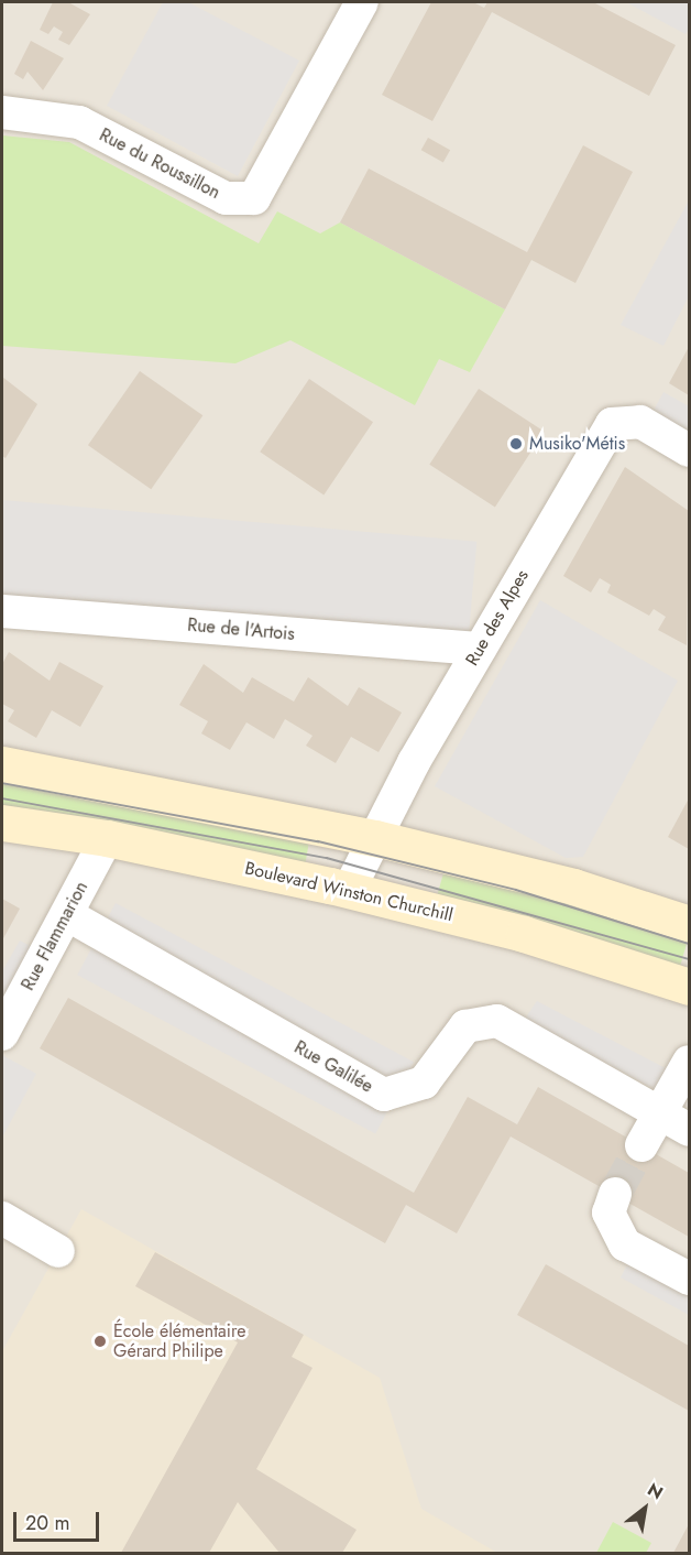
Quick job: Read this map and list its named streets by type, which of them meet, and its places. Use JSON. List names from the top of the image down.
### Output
{
  "streets": {
    "street": [
      "Rue du Roussillon",
      "Rue des Alpes",
      "Rue de l'Artois",
      "Boulevard Winston Churchill",
      "Rue Flammarion",
      "Rue Galilée"
    ]
  },
  "crossings": [
    ["Rue des Alpes", "Rue de l'Artois"],
    ["Rue des Alpes", "Boulevard Winston Churchill"],
    ["Boulevard Winston Churchill", "Rue Flammarion"],
    ["Rue Flammarion", "Rue Galilée"]
  ],
  "places": ["Musiko'Métis", "École élémentaire Gérard Philipe"],
  "scale_bar": "20 m",
  "north": "top right"
}
